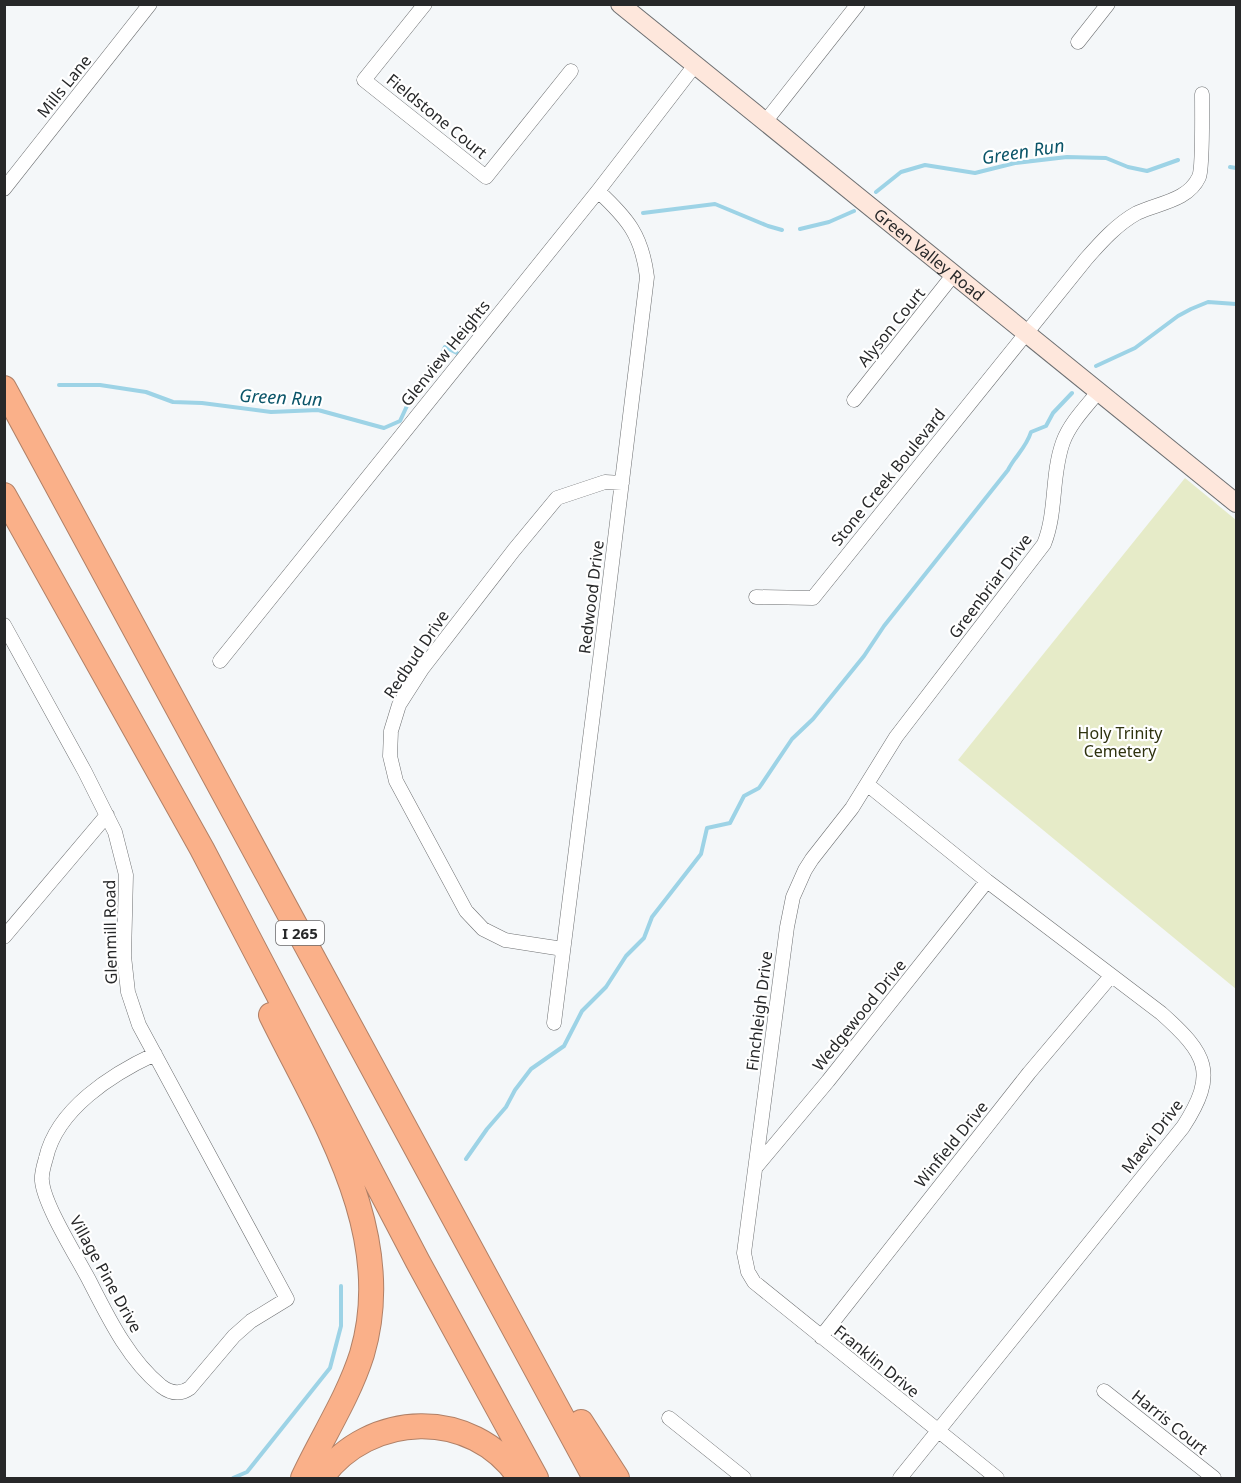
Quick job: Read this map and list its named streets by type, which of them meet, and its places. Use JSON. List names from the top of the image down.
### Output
{
  "streets": {
    "highway": ["I 265"],
    "street": [
      "Mills Lane",
      "Fieldstone Court",
      "Green Valley Road",
      "Alyson Court",
      "Glenview Heights",
      "Stone Creek Boulevard",
      "Greenbriar Drive",
      "Redwood Drive",
      "Redbud Drive",
      "Glenmill Road",
      "Finchleigh Drive",
      "Wedgewood Drive",
      "Maevi Drive",
      "Winfield Drive",
      "Village Pine Drive",
      "Franklin Drive",
      "Harris Court"
    ]
  },
  "crossings": [
    ["Green Valley Road", "Alyson Court"],
    ["Green Valley Road", "Glenview Heights"],
    ["Green Valley Road", "Stone Creek Boulevard"],
    ["Green Valley Road", "Greenbriar Drive"],
    ["Glenview Heights", "Redwood Drive"],
    ["Greenbriar Drive", "Finchleigh Drive"],
    ["Greenbriar Drive", "Maevi Drive"],
    ["Redwood Drive", "Redbud Drive"],
    ["Glenmill Road", "Village Pine Drive"],
    ["Finchleigh Drive", "Wedgewood Drive"],
    ["Finchleigh Drive", "Maevi Drive"],
    ["Finchleigh Drive", "Franklin Drive"],
    ["Wedgewood Drive", "Maevi Drive"],
    ["Maevi Drive", "Winfield Drive"],
    ["Maevi Drive", "Franklin Drive"],
    ["Winfield Drive", "Franklin Drive"]
  ],
  "water": ["Green Run"],
  "parks": ["Holy Trinity Cemetery"]
}
